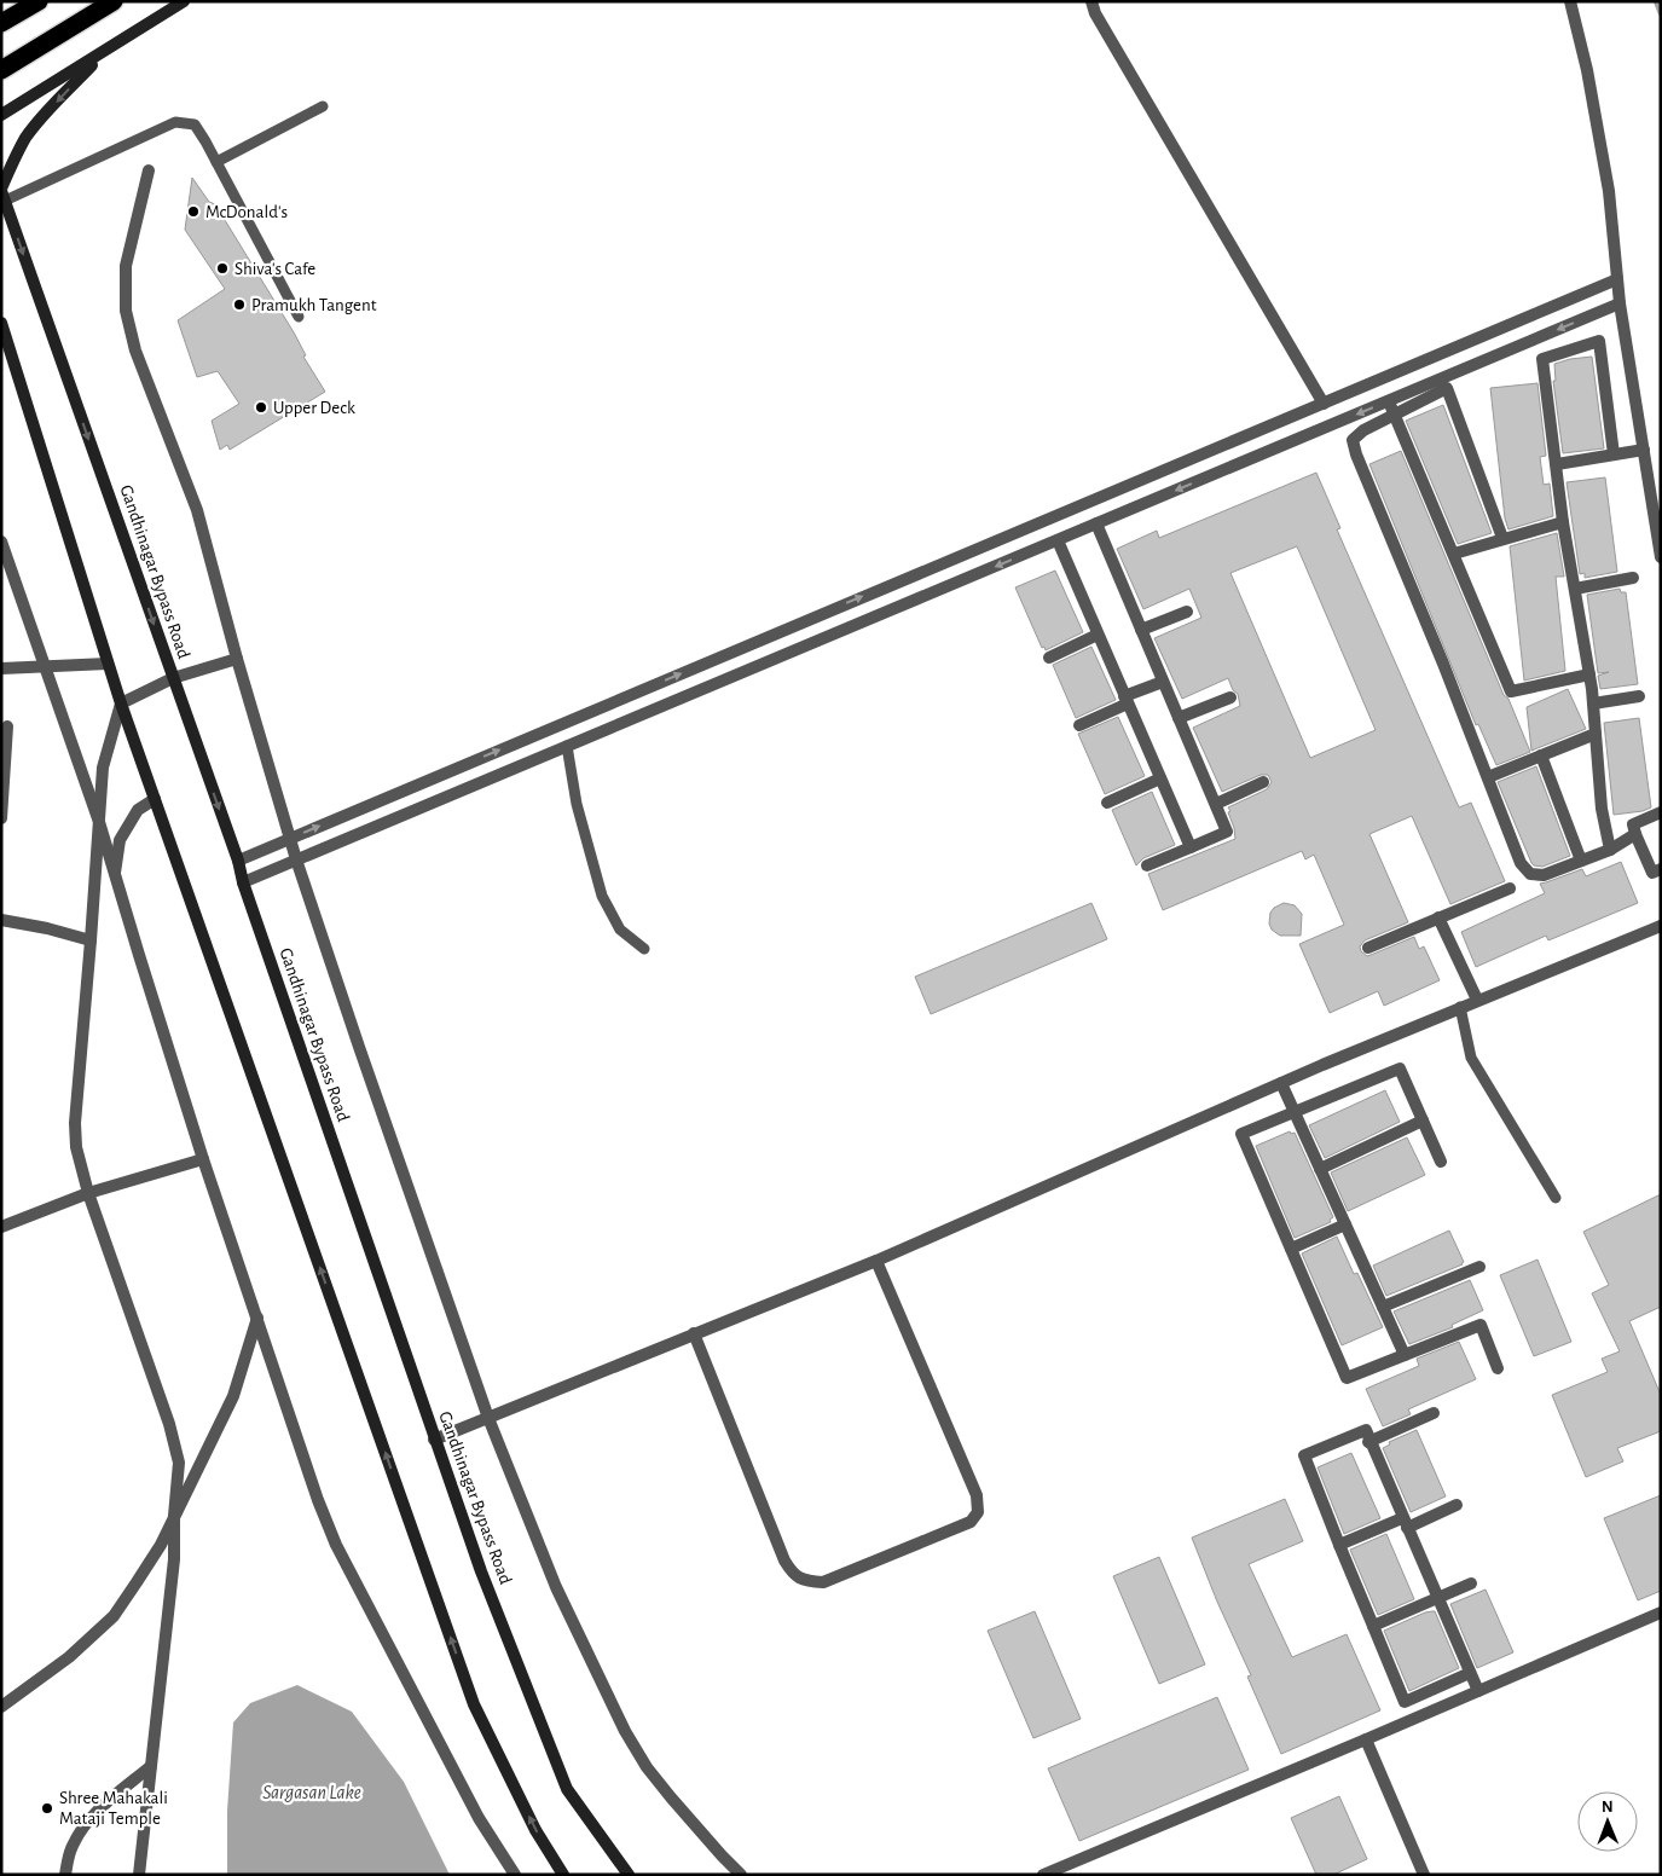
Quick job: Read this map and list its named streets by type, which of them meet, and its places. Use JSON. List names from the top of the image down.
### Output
{
  "streets": {
    "main road": ["Gandhinagar Bypass Road"]
  },
  "water": ["Sargasan Lake"],
  "places": [
    "McDonald's",
    "Shiva's Cafe",
    "Pramukh Tangent",
    "Upper Deck",
    "Shree Mahakali Mataji Temple"
  ],
  "north": "top"
}
